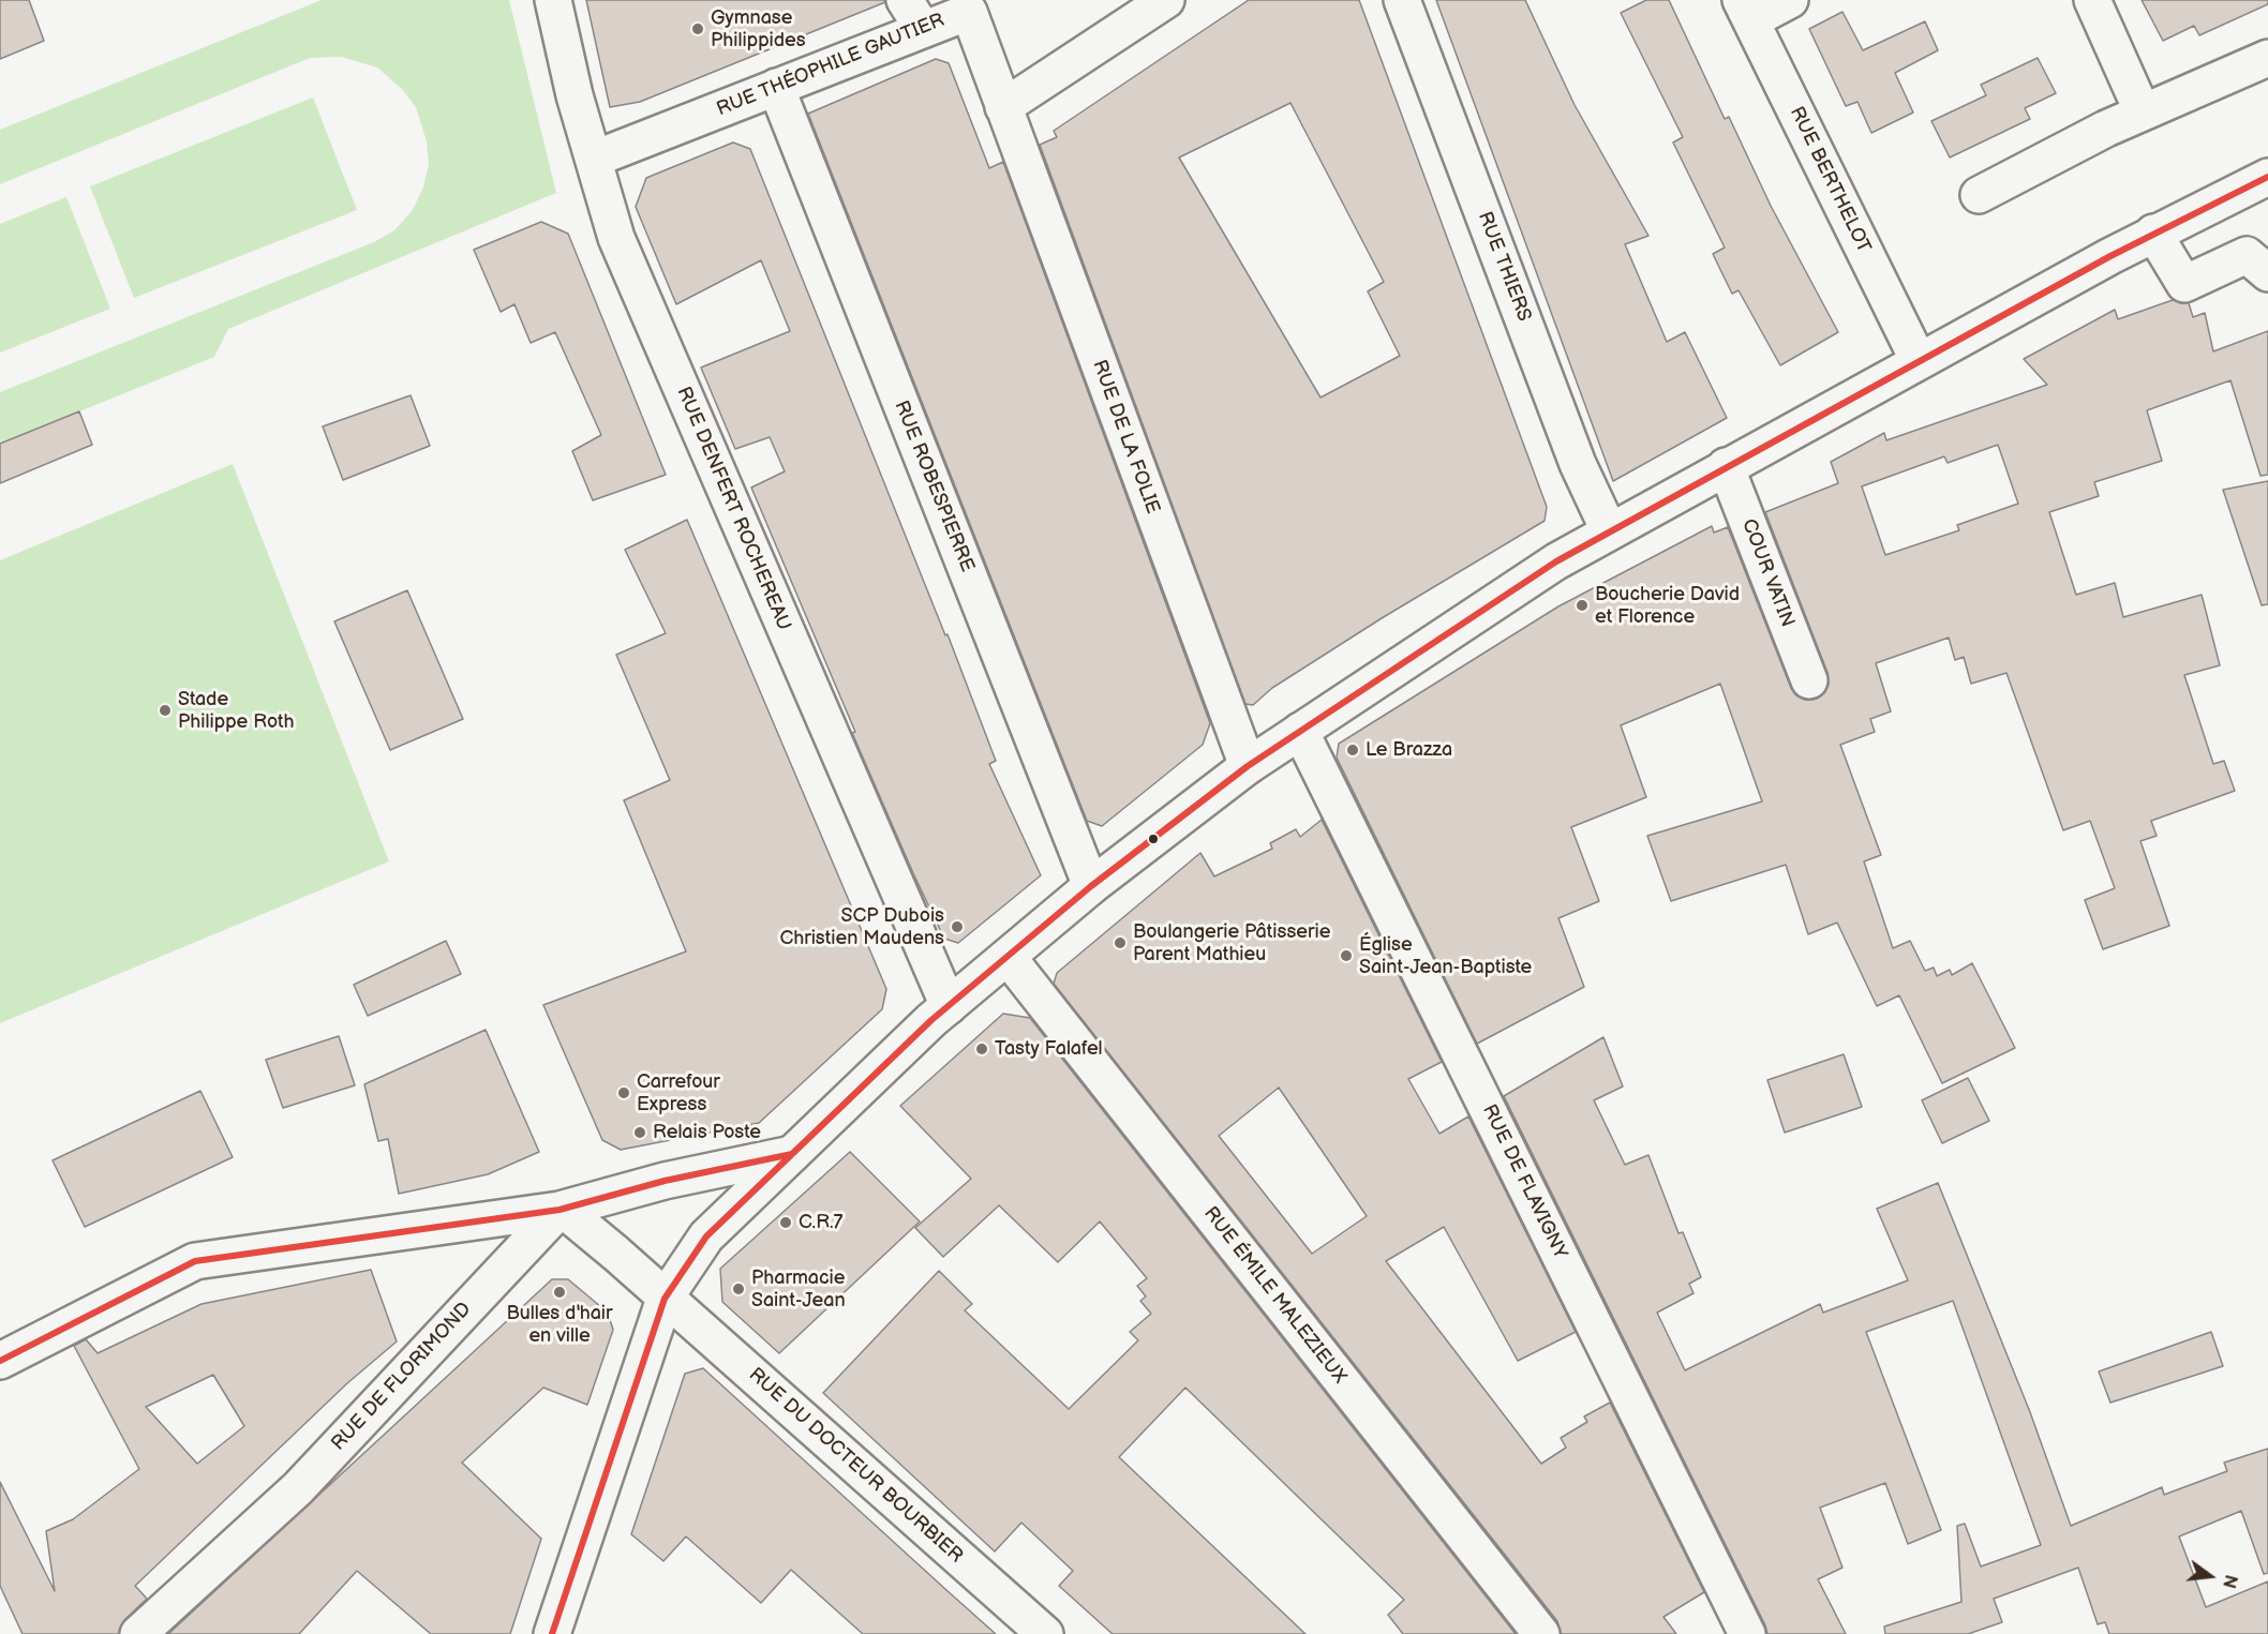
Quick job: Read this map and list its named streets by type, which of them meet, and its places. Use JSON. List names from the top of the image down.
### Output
{
  "streets": {
    "street": [
      "RUE THÉOPHILE GAUTIER",
      "RUE BERTHELOT",
      "RUE THIERS",
      "RUE DE LA FOLIE",
      "RUE ROBESPIERRE",
      "RUE DENFERT ROCHEREAU",
      "COUR VATIN",
      "RUE DE FLAVIGNY",
      "RUE ÉMILE MALEZIEUX",
      "RUE DE FLORIMOND",
      "RUE DU DOCTEUR BOURBIER"
    ]
  },
  "crossings": [
    ["RUE THÉOPHILE GAUTIER", "RUE DE LA FOLIE"],
    ["RUE THÉOPHILE GAUTIER", "RUE ROBESPIERRE"],
    ["RUE THÉOPHILE GAUTIER", "RUE DENFERT ROCHEREAU"]
  ],
  "places": [
    "Gymnase Philippides",
    "Boucherie David et Florence",
    "Stade Philippe Roth",
    "Le Brazza",
    "SCP Dubois Christien Maudens",
    "Boulangerie Pâtisserie Parent Mathieu",
    "Église Saint-Jean-Baptiste",
    "Tasty Falafel",
    "Carrefour Express",
    "Relais Poste",
    "C.R.7",
    "Pharmacie Saint-Jean",
    "Bulles d'hair en ville"
  ],
  "north": "right"
}
